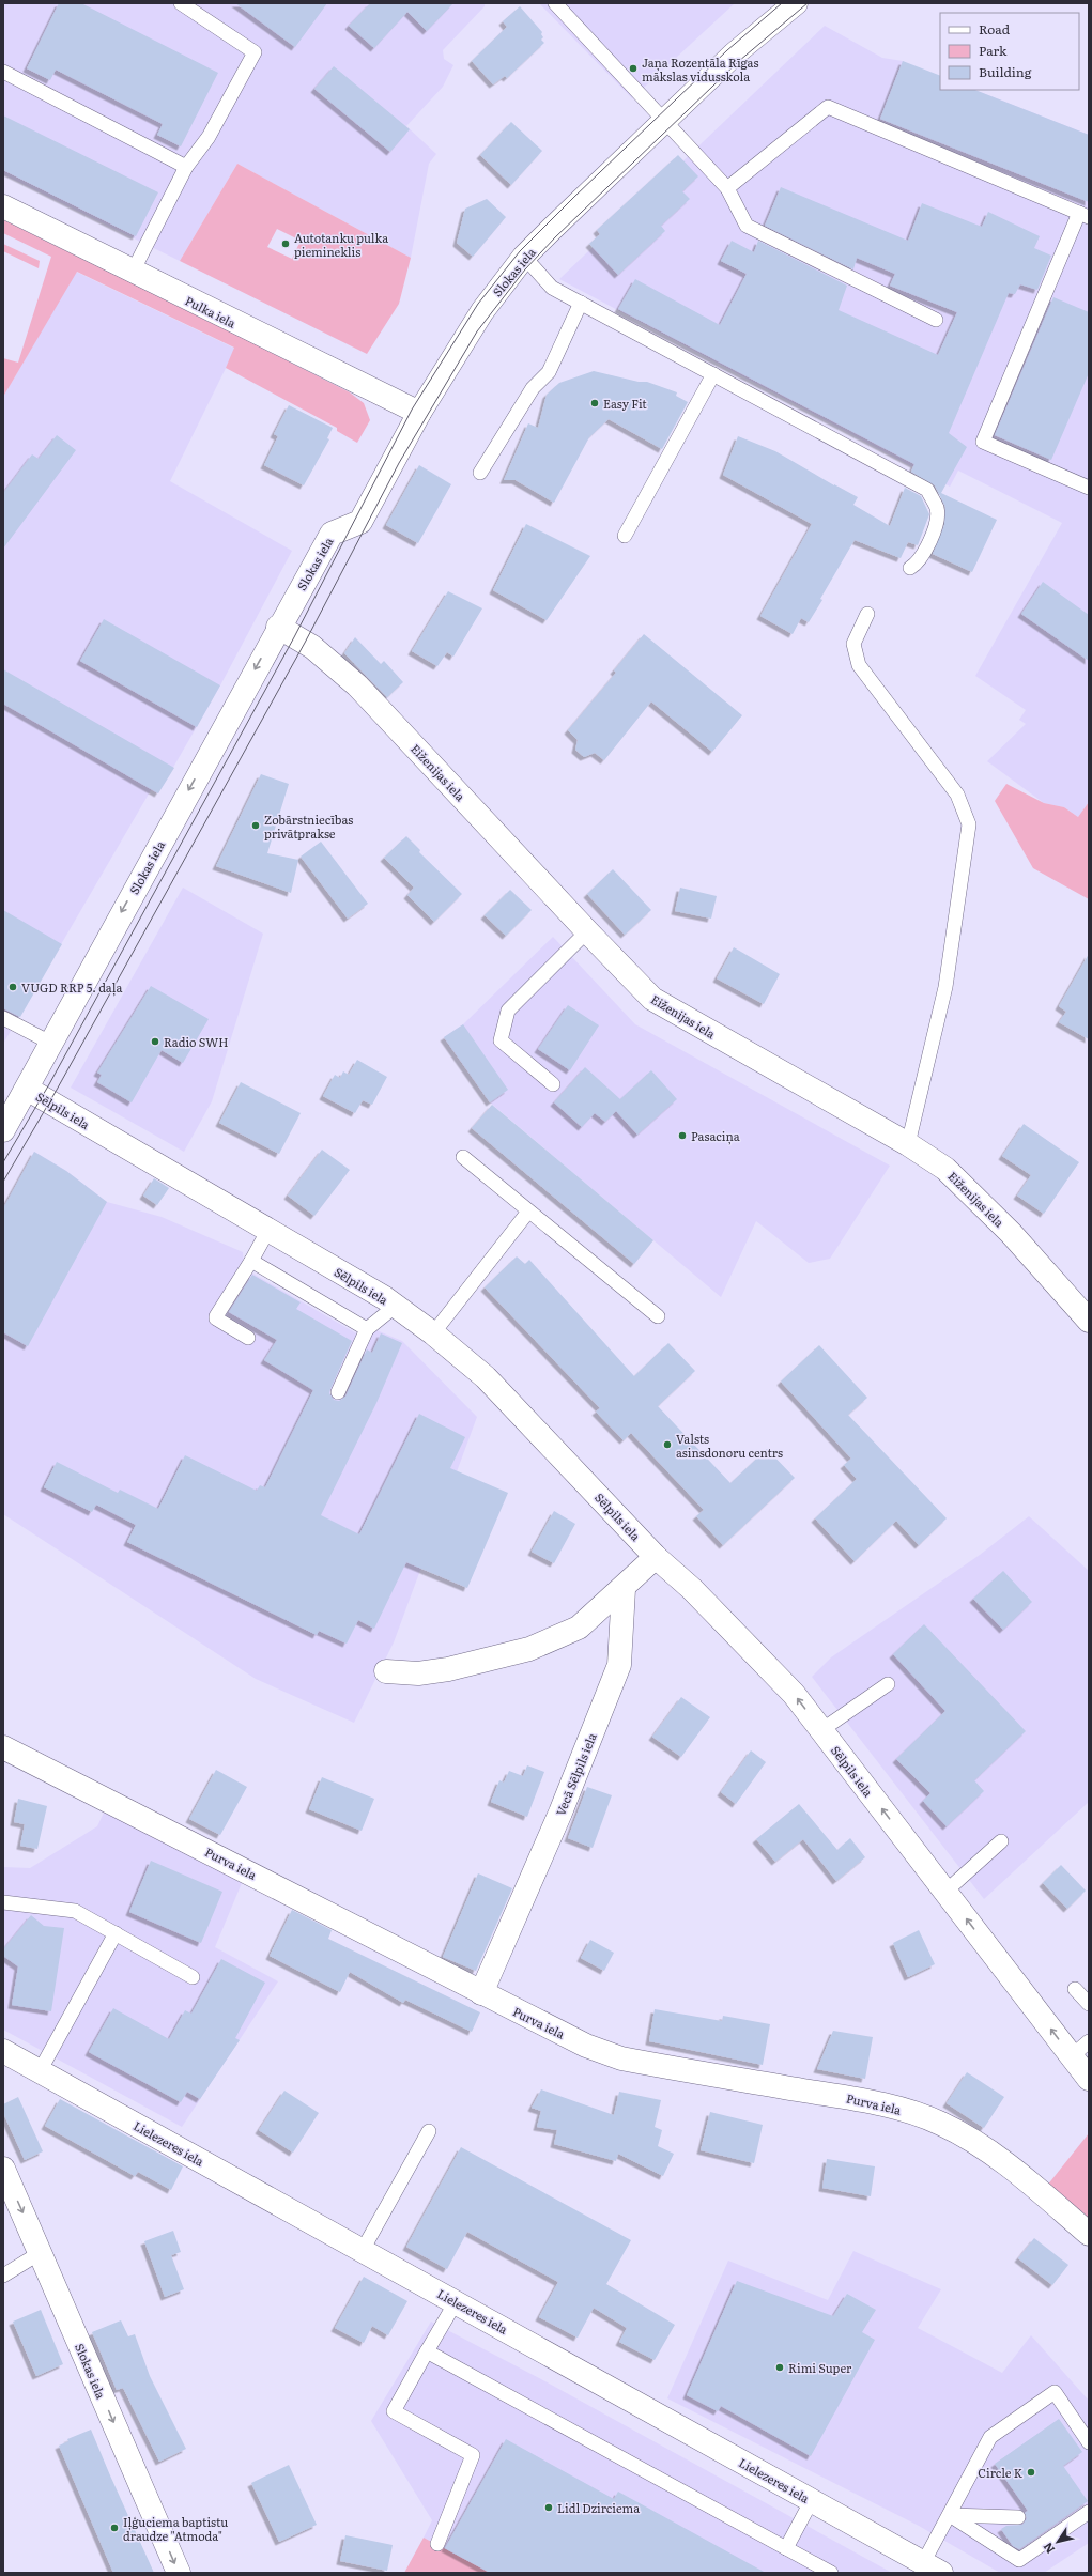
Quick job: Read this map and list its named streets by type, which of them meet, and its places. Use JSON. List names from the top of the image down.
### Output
{
  "streets": {
    "street": [
      "Slokas iela",
      "Pulka iela",
      "Eiženijas iela",
      "Sēlpils iela",
      "Vecā Sēlpils iela",
      "Purva iela",
      "Lielezeres iela"
    ]
  },
  "crossings": [
    ["Slokas iela", "Pulka iela"],
    ["Slokas iela", "Eiženijas iela"],
    ["Slokas iela", "Sēlpils iela"],
    ["Vecā Sēlpils iela", "Purva iela"]
  ],
  "one_way": ["Slokas iela", "Sēlpils iela"],
  "places": [
    "Jaņa Rozentāla Rīgas mākslas vidusskola",
    "Autotanku pulka piemineklis",
    "Easy Fit",
    "Zobārstniecības privātprakse",
    "VUGD RRP 5. daļa",
    "Radio SWH",
    "Pasaciņa",
    "Valsts asinsdonoru centrs",
    "Rimi Super",
    "Circle K",
    "Lidl Dzirciema",
    "Iļģuciema baptistu draudze \"Atmoda\""
  ],
  "legend": ["Road", "Park", "Building"],
  "north": "bottom left"
}
